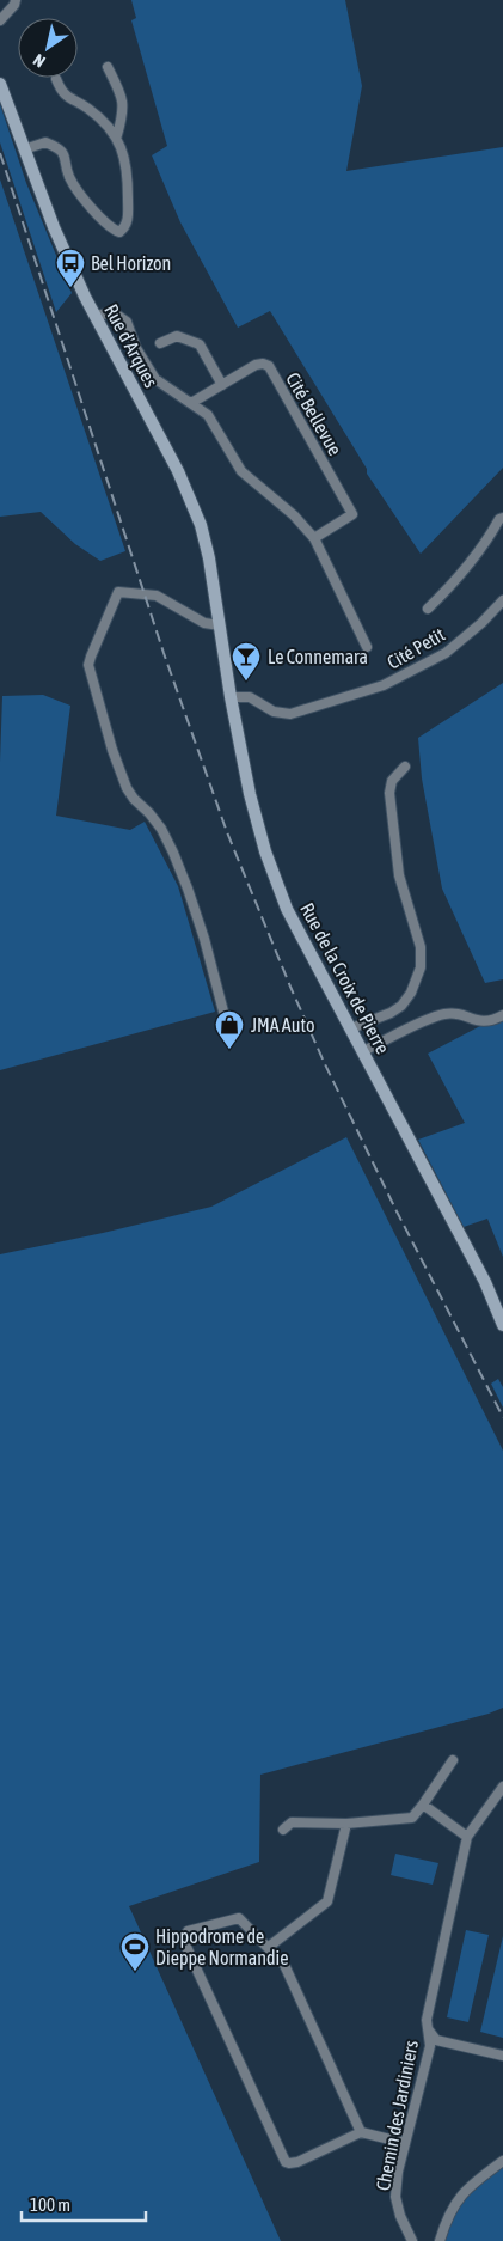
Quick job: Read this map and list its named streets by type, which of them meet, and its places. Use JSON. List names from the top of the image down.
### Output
{
  "streets": {
    "main road": ["Rue d'Arques", "Rue de la Croix de Pierre"],
    "street": ["Cité Bellevue", "Cité Petit", "Chemin des Jardiniers"]
  },
  "crossings": [
    ["Rue d'Arques", "Rue de la Croix de Pierre"],
    ["Cité Petit", "Rue de la Croix de Pierre"]
  ],
  "places": {
    "bus stop": ["Bel Horizon"],
    "bar": ["Le Connemara"],
    "shop": ["JMA Auto"],
    "sports": ["Hippodrome de Dieppe Normandie"]
  },
  "scale_bar": "100 m",
  "north": "bottom left"
}
